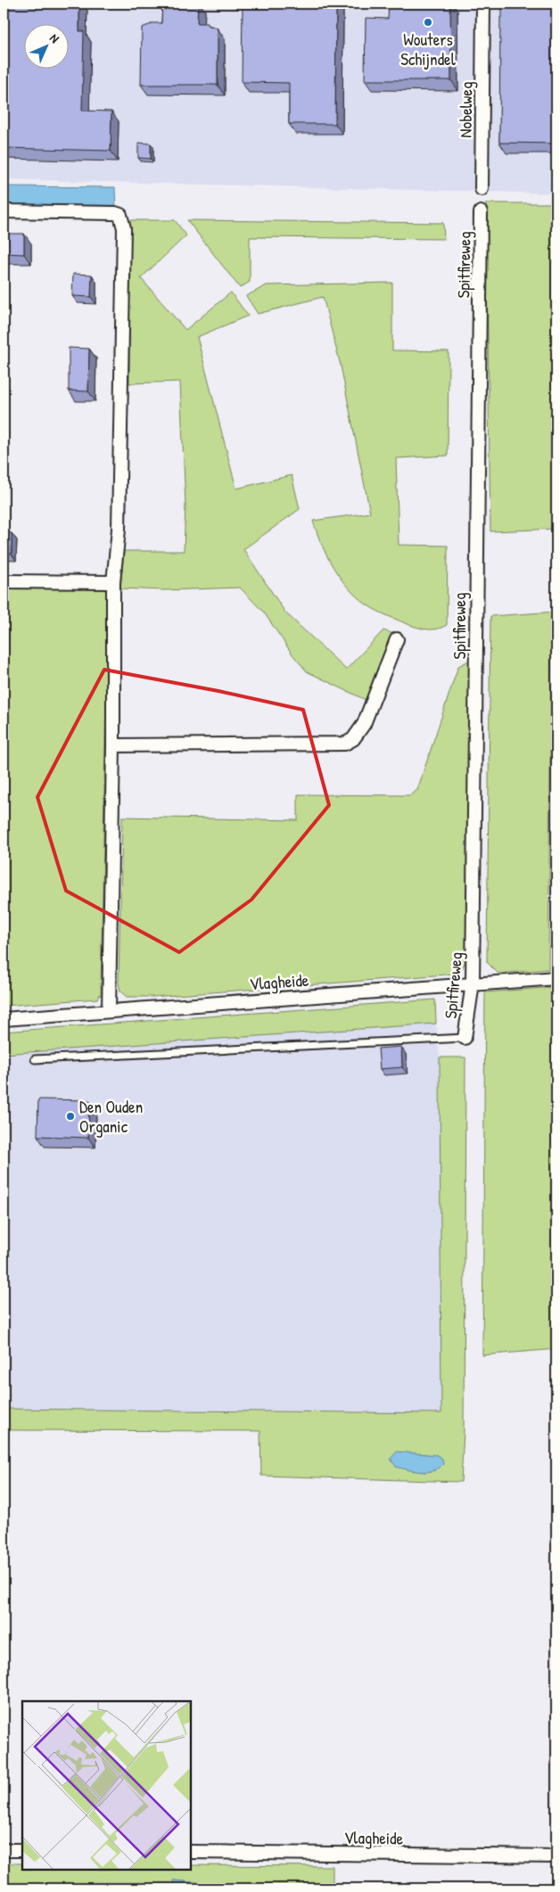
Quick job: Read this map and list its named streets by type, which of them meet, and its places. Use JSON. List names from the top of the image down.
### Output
{
  "streets": {
    "street": ["Nobelweg", "Spitfireweg", "Vlagheide"]
  },
  "crossings": [
    ["Spitfireweg", "Vlagheide"]
  ],
  "places": ["Wouters Schijndel", "Den Ouden Organic"],
  "north": "top right"
}
